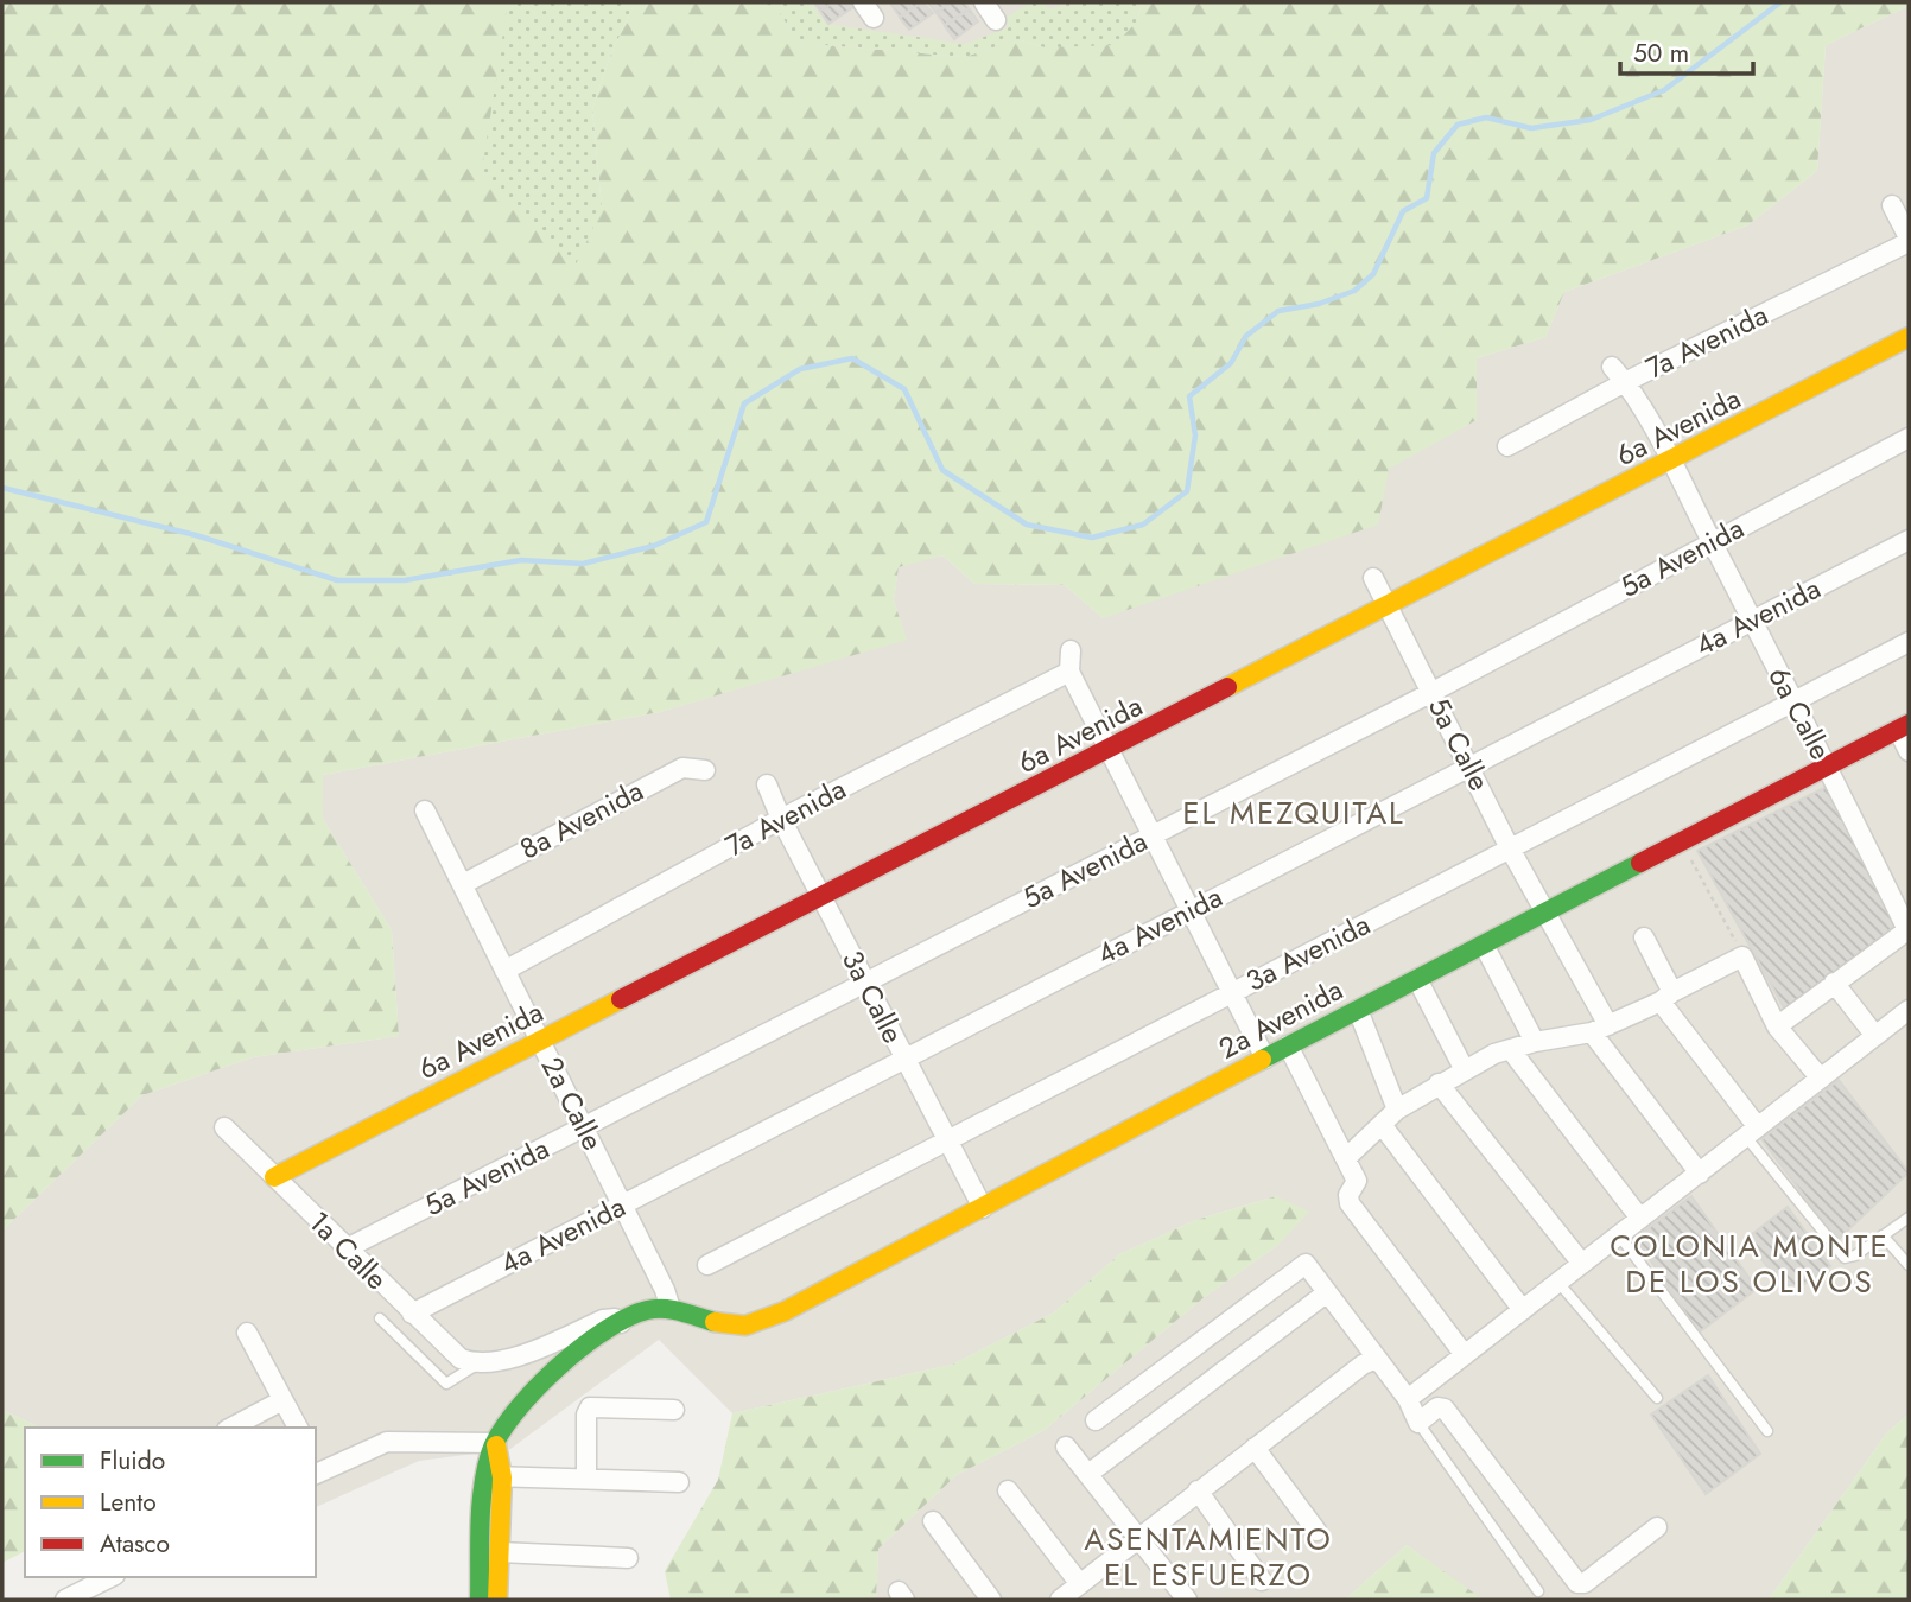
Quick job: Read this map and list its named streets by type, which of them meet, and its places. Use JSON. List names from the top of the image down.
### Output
{
  "streets": {
    "main road": ["6a Avenida", "2a Avenida"],
    "street": [
      "7a Avenida",
      "5a Avenida",
      "4a Avenida",
      "6a Calle",
      "5a Calle",
      "8a Avenida",
      "3a Avenida",
      "3a Calle",
      "2a Calle",
      "1a Calle"
    ]
  },
  "crossings": [
    ["7a Avenida", "6a Calle"],
    ["7a Avenida", "3a Calle"],
    ["7a Avenida", "2a Calle"],
    ["6a Avenida", "6a Calle"],
    ["6a Avenida", "5a Calle"],
    ["6a Avenida", "3a Calle"],
    ["6a Avenida", "2a Calle"],
    ["6a Avenida", "1a Calle"],
    ["5a Avenida", "6a Calle"],
    ["5a Avenida", "5a Calle"],
    ["5a Avenida", "3a Calle"],
    ["5a Avenida", "2a Calle"],
    ["5a Avenida", "1a Calle"],
    ["4a Avenida", "6a Calle"],
    ["4a Avenida", "5a Calle"],
    ["4a Avenida", "3a Calle"],
    ["4a Avenida", "2a Calle"],
    ["4a Avenida", "1a Calle"],
    ["6a Calle", "3a Avenida"],
    ["6a Calle", "2a Avenida"],
    ["5a Calle", "3a Avenida"],
    ["5a Calle", "2a Avenida"],
    ["8a Avenida", "2a Calle"],
    ["3a Avenida", "3a Calle"],
    ["3a Calle", "2a Avenida"],
    ["2a Avenida", "2a Calle"]
  ],
  "districts": ["EL MEZQUITAL", "COLONIA MONTE DE LOS OLIVOS", "ASENTAMIENTO EL ESFUERZO"],
  "legend": ["Fluido", "Lento", "Atasco"],
  "scale_bar": "50 m"
}
